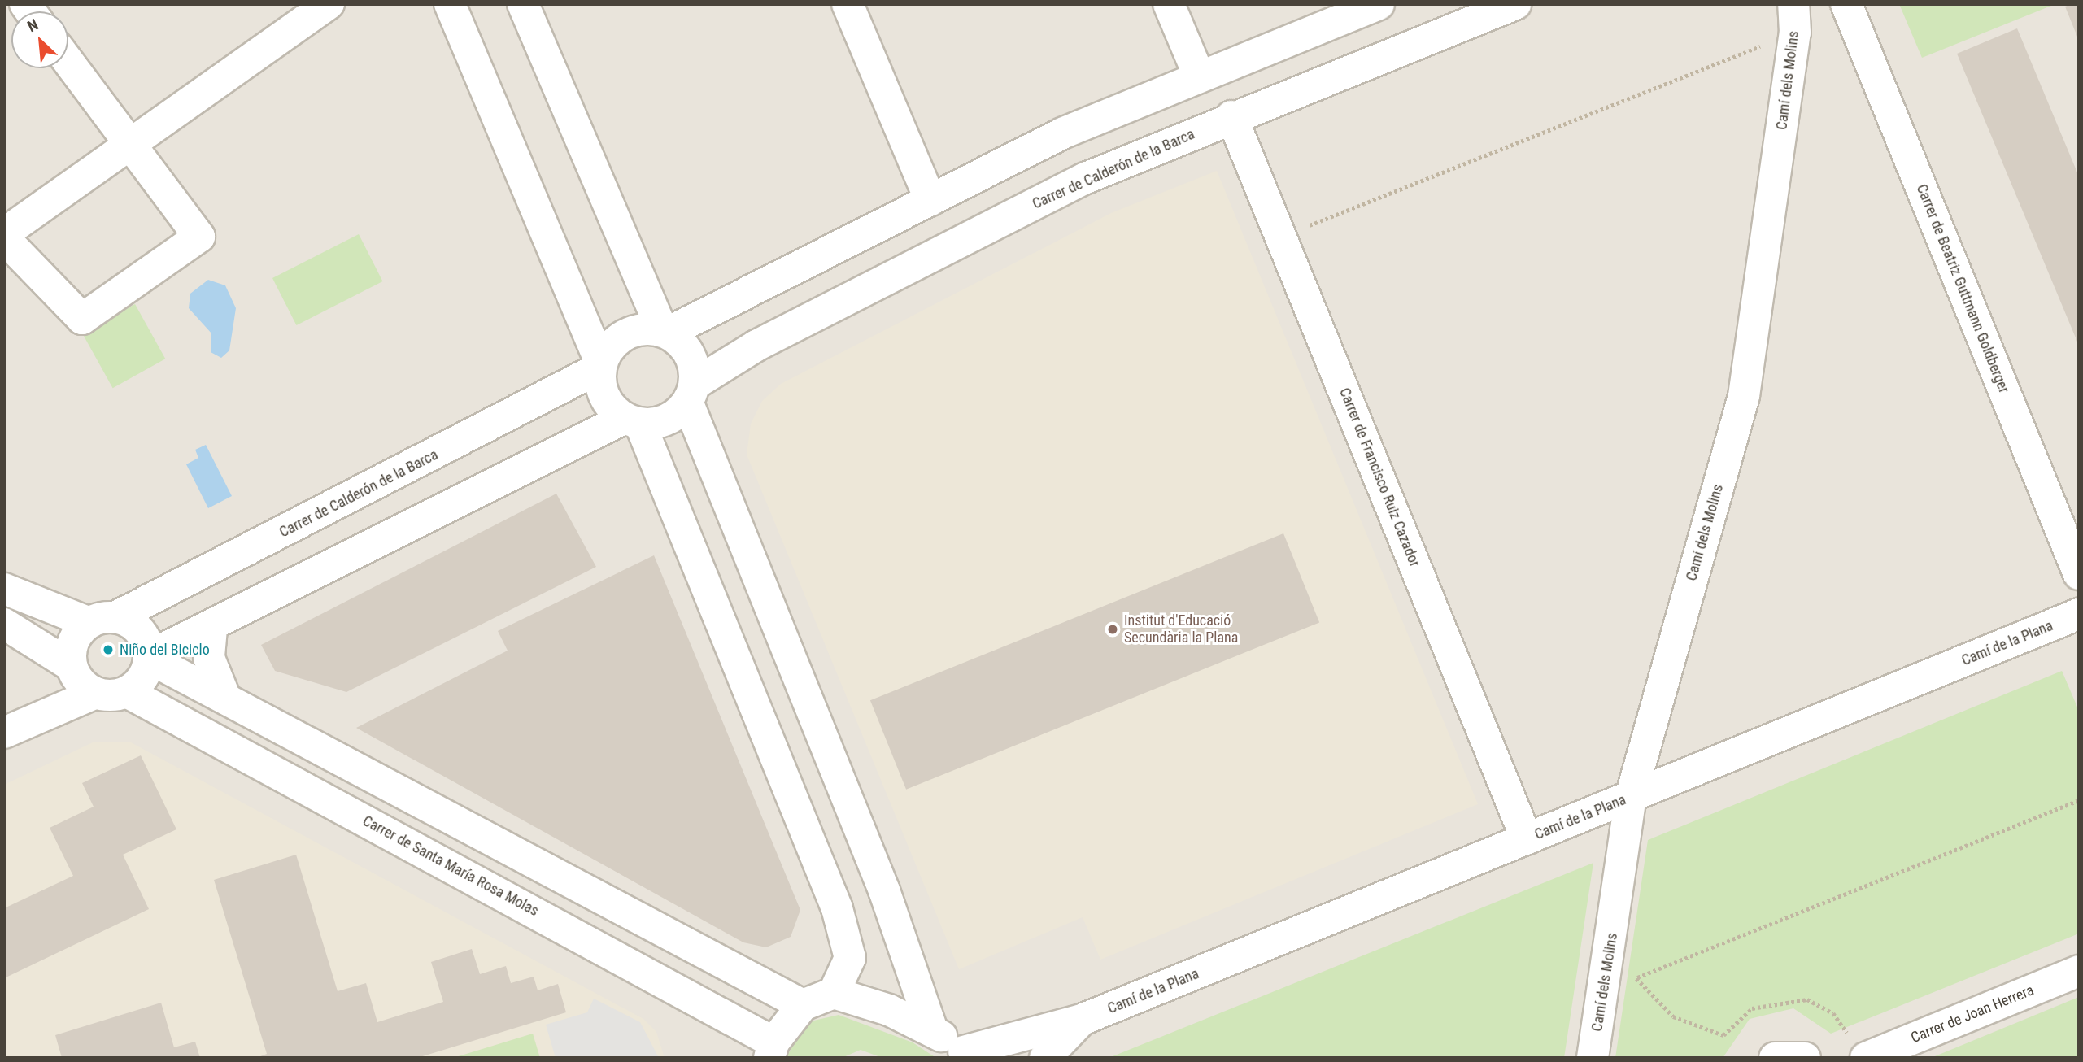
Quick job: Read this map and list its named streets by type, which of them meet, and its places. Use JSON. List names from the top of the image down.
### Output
{
  "streets": {
    "street": [
      "Camí dels Molins",
      "Carrer de Calderón de la Barca",
      "Carrer de Beatriz Guttmann Goldberger",
      "Carrer de Francisco Ruiz Cazador",
      "Camí de la Plana",
      "Carrer de Santa María Rosa Molas",
      "Carrer de Joan Herrera"
    ]
  },
  "crossings": [
    ["Camí dels Molins", "Camí de la Plana"],
    ["Carrer de Calderón de la Barca", "Carrer de Francisco Ruiz Cazador"],
    ["Carrer de Calderón de la Barca", "Carrer de Santa María Rosa Molas"],
    ["Carrer de Francisco Ruiz Cazador", "Camí de la Plana"]
  ],
  "places": ["Institut d'Educació Secundària la Plana", "Niño del Biciclo"],
  "north": "top left"
}
